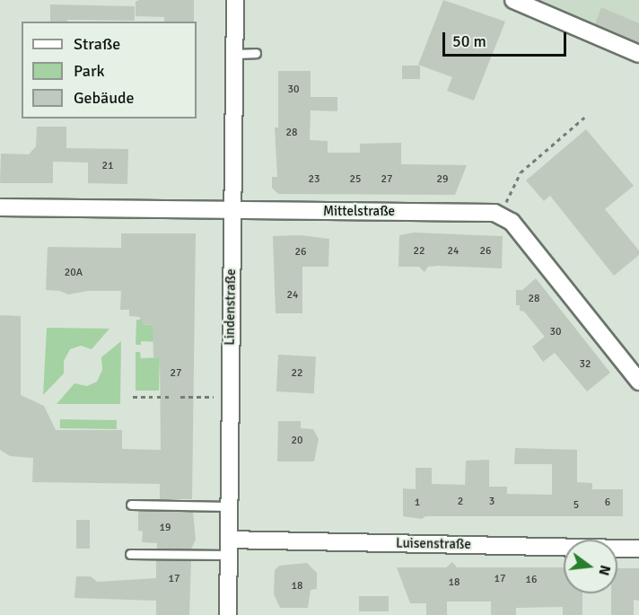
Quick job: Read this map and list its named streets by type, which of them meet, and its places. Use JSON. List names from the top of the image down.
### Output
{
  "streets": {
    "street": ["Mittelstraße", "Lindenstraße", "Luisenstraße"]
  },
  "crossings": [
    ["Mittelstraße", "Lindenstraße"],
    ["Lindenstraße", "Luisenstraße"]
  ],
  "house_numbers": [
    "30",
    "28",
    "21",
    "23",
    "25",
    "27",
    "29",
    "22",
    "24",
    "26",
    "26",
    "20A",
    "24",
    "28",
    "30",
    "32",
    "27",
    "22",
    "20",
    "2",
    "3",
    "1",
    "6",
    "5",
    "19",
    "17",
    "17",
    "16",
    "18",
    "18"
  ],
  "legend": ["Straße", "Park", "Gebäude"],
  "scale_bar": "50 m",
  "north": "right"
}
